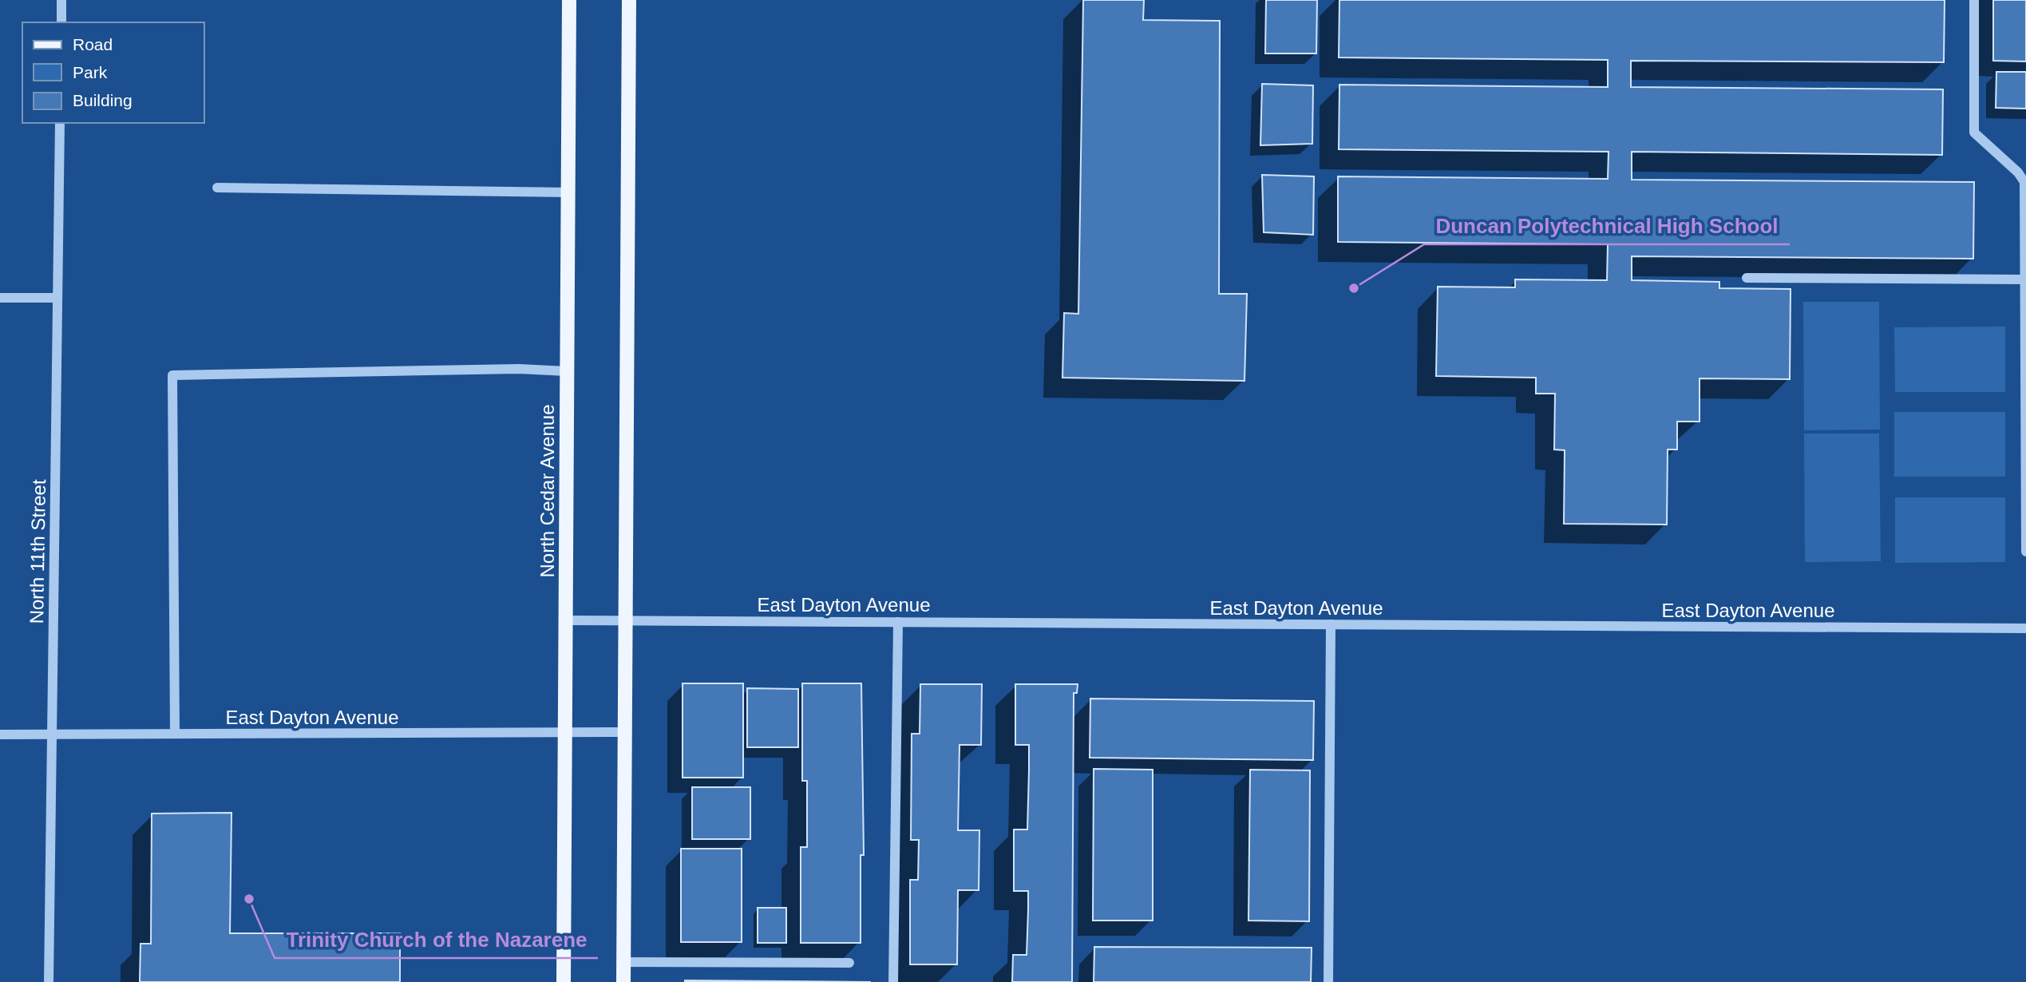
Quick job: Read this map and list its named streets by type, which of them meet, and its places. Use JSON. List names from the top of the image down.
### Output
{
  "streets": {
    "main road": ["North Cedar Avenue"],
    "street": ["North 11th Street", "East Dayton Avenue"]
  },
  "crossings": [
    ["North Cedar Avenue", "East Dayton Avenue"],
    ["North 11th Street", "East Dayton Avenue"]
  ],
  "places": ["Duncan Polytechnical High School", "Trinity Church of the Nazarene"],
  "legend": ["Road", "Park", "Building"]
}
